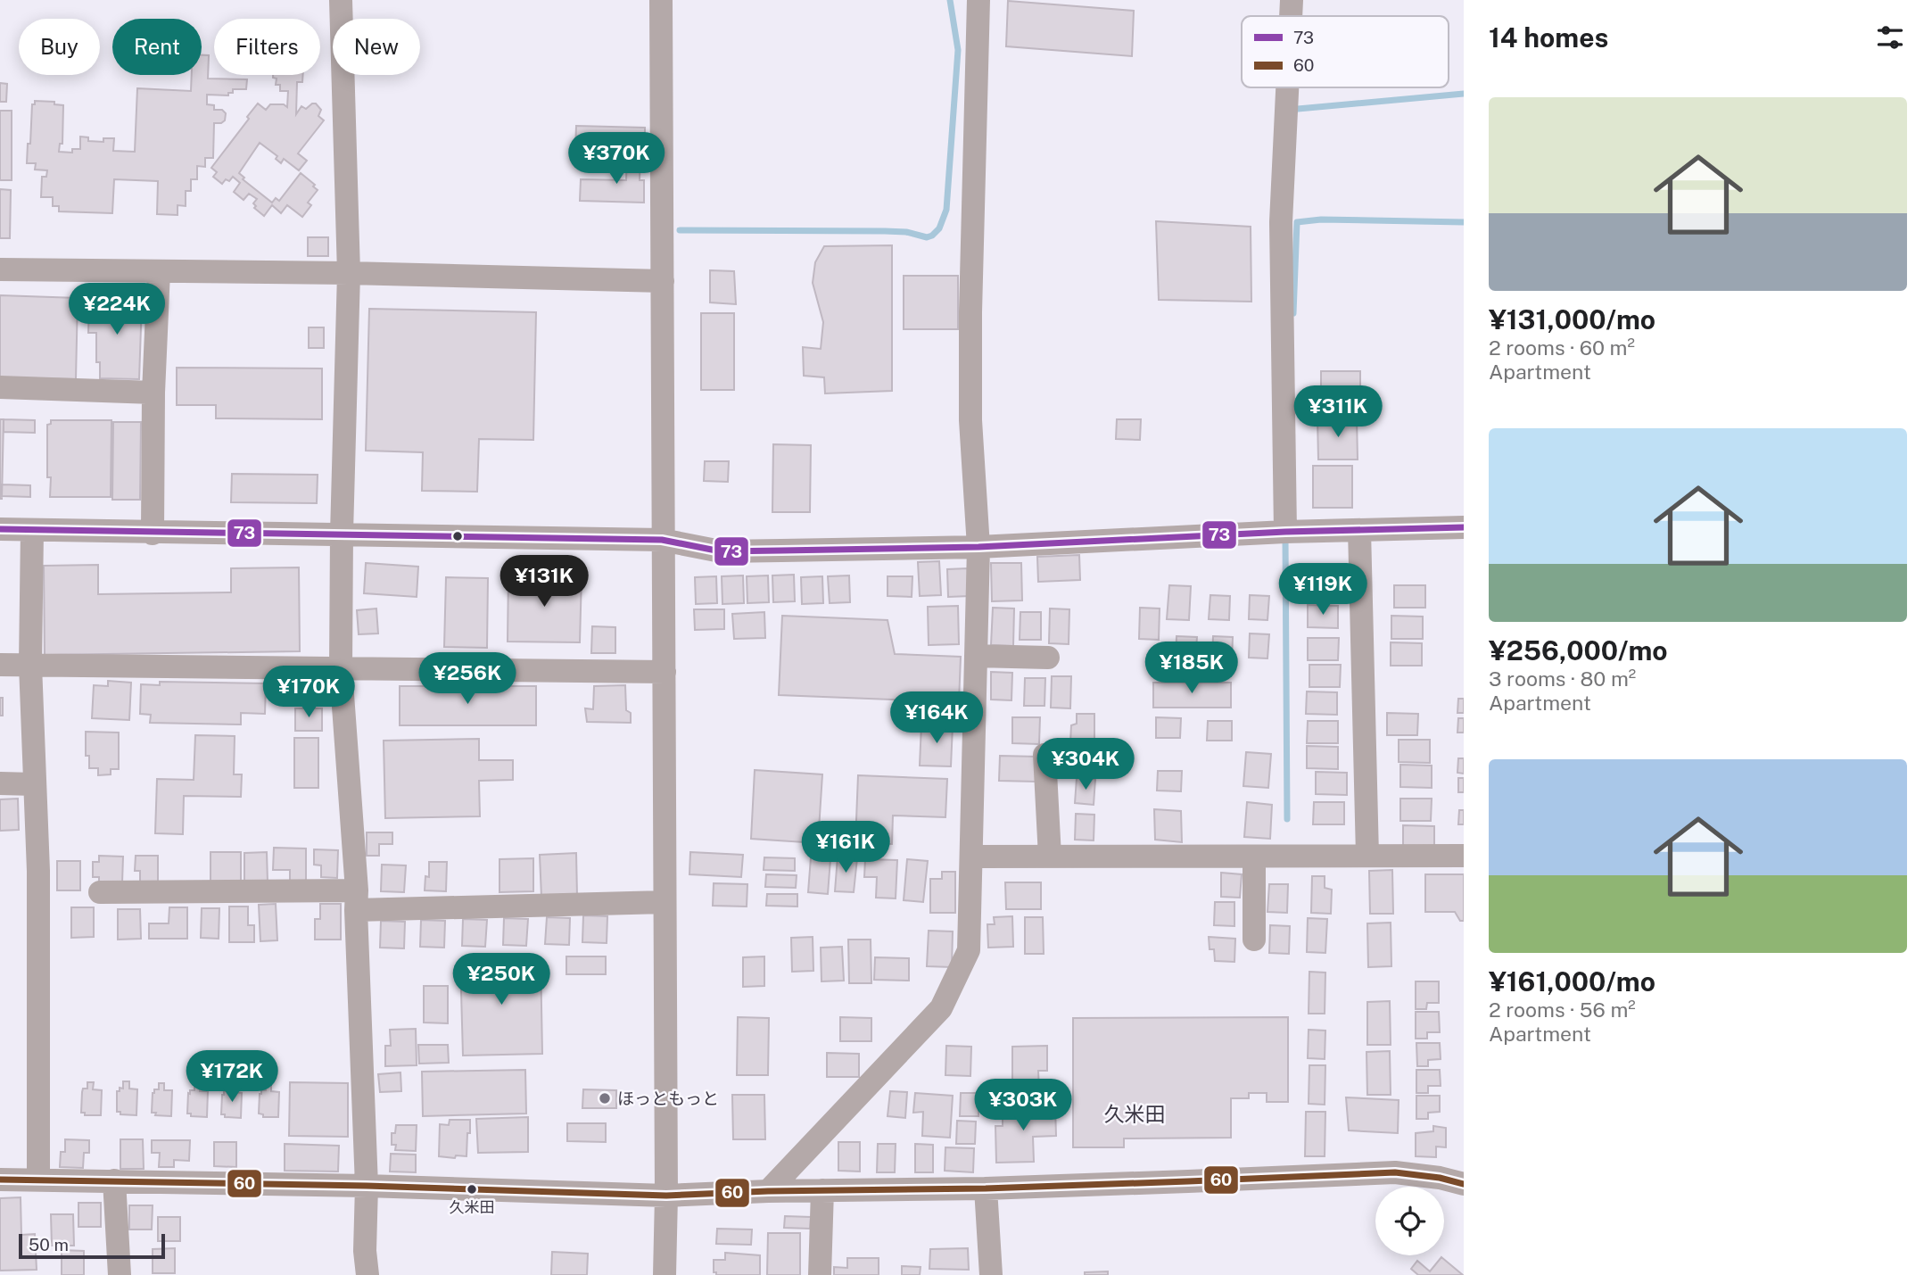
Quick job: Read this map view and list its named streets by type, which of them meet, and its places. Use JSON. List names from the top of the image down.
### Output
{
  "districts": ["久米田"],
  "places": ["ほっともっと", "久米田"],
  "lines": ["transit line 73", "transit line 60"],
  "legend": ["73", "60"],
  "scale_bar": "50 m",
  "page": {
    "heading": "14 homes",
    "chip": [
      "Buy",
      "Rent",
      "Filters",
      "New"
    ],
    "list": [
      {
        "name": "¥131,000/mo",
        "note": "2 rooms · 60 m² · Apartment"
      },
      {
        "name": "¥256,000/mo",
        "note": "3 rooms · 80 m² · Apartment"
      },
      {
        "name": "¥161,000/mo",
        "note": "2 rooms · 56 m² · Apartment"
      }
    ],
    "price": [
      "¥370K",
      "¥224K",
      "¥311K",
      "¥131K",
      "¥119K",
      "¥185K",
      "¥256K",
      "¥170K",
      "¥164K",
      "¥304K",
      "¥161K",
      "¥250K",
      "¥172K",
      "¥303K"
    ],
    "scale": "50 m"
  }
}
